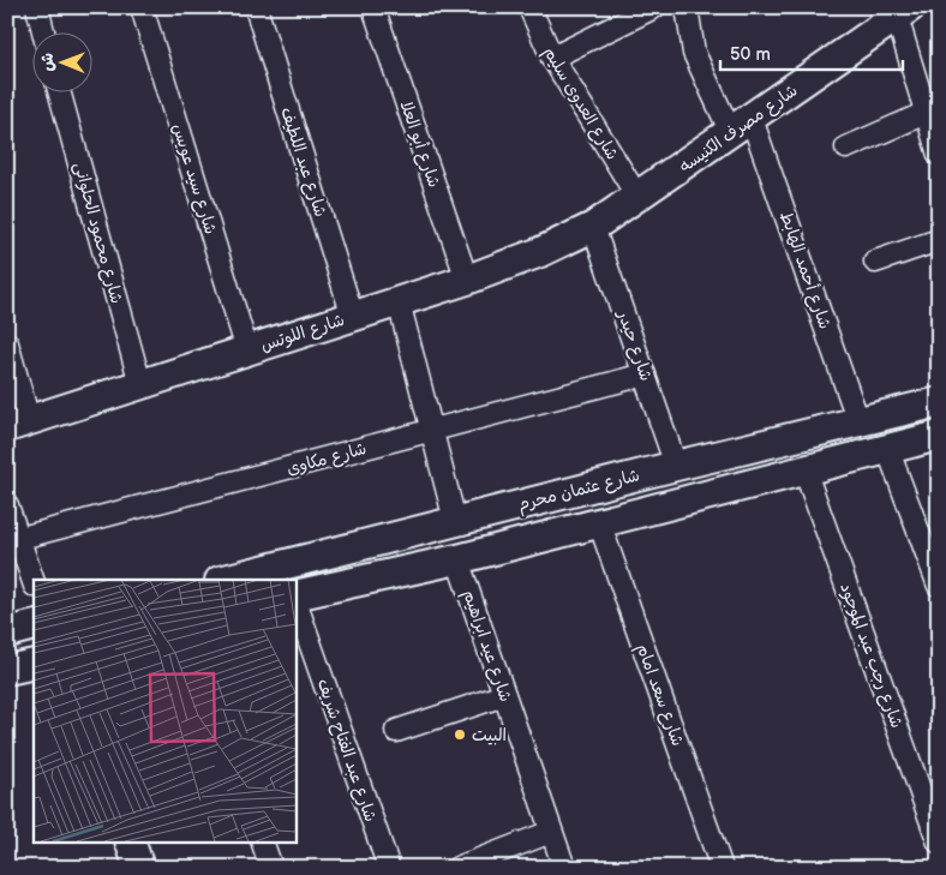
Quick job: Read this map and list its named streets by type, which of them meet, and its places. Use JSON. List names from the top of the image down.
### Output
{
  "streets": {
    "main road": ["شارع مصرف الكنيسه", "شارع اللوتس", "شارع عثمان محرم"],
    "street": [
      "شارع العدوى سليم",
      "شارع أبو العلا",
      "شارع عبد اللطيف",
      "شارع سيد عويس",
      "شارع محمود الحلوانى",
      "شارع أحمد الهابط",
      "شارع حيدر",
      "شارع مكاوى",
      "شارع عيد ابراهيم",
      "شارع رجب عبد الموجود",
      "شارع سعد امام",
      "شارع عبد الفتاح شريف"
    ]
  },
  "crossings": [
    ["شارع العدوى سليم", "شارع مصرف الكنيسه"],
    ["شارع مصرف الكنيسه", "شارع أحمد الهابط"],
    ["شارع مصرف الكنيسه", "شارع اللوتس"],
    ["شارع مصرف الكنيسه", "شارع حيدر"],
    ["شارع أبو العلا", "شارع اللوتس"],
    ["شارع عبد اللطيف", "شارع اللوتس"],
    ["شارع سيد عويس", "شارع اللوتس"],
    ["شارع محمود الحلوانى", "شارع اللوتس"],
    ["شارع أحمد الهابط", "شارع عثمان محرم"],
    ["شارع اللوتس", "شارع حيدر"],
    ["شارع حيدر", "شارع مكاوى"],
    ["شارع حيدر", "شارع عثمان محرم"]
  ],
  "places": ["البيت"],
  "scale_bar": "50 m",
  "north": "left"
}
